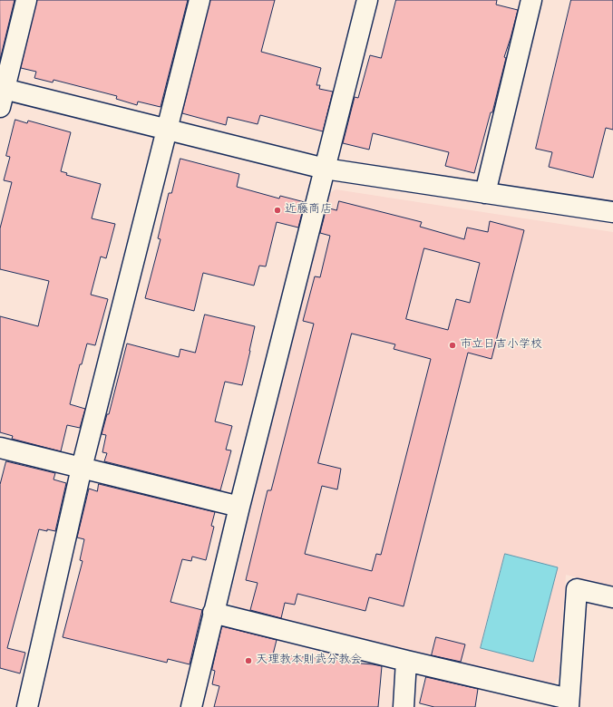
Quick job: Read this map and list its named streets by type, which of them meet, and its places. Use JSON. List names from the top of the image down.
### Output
{
  "places": ["近藤商店", "市立日吉小学校", "天理教本則武分教会"]
}
